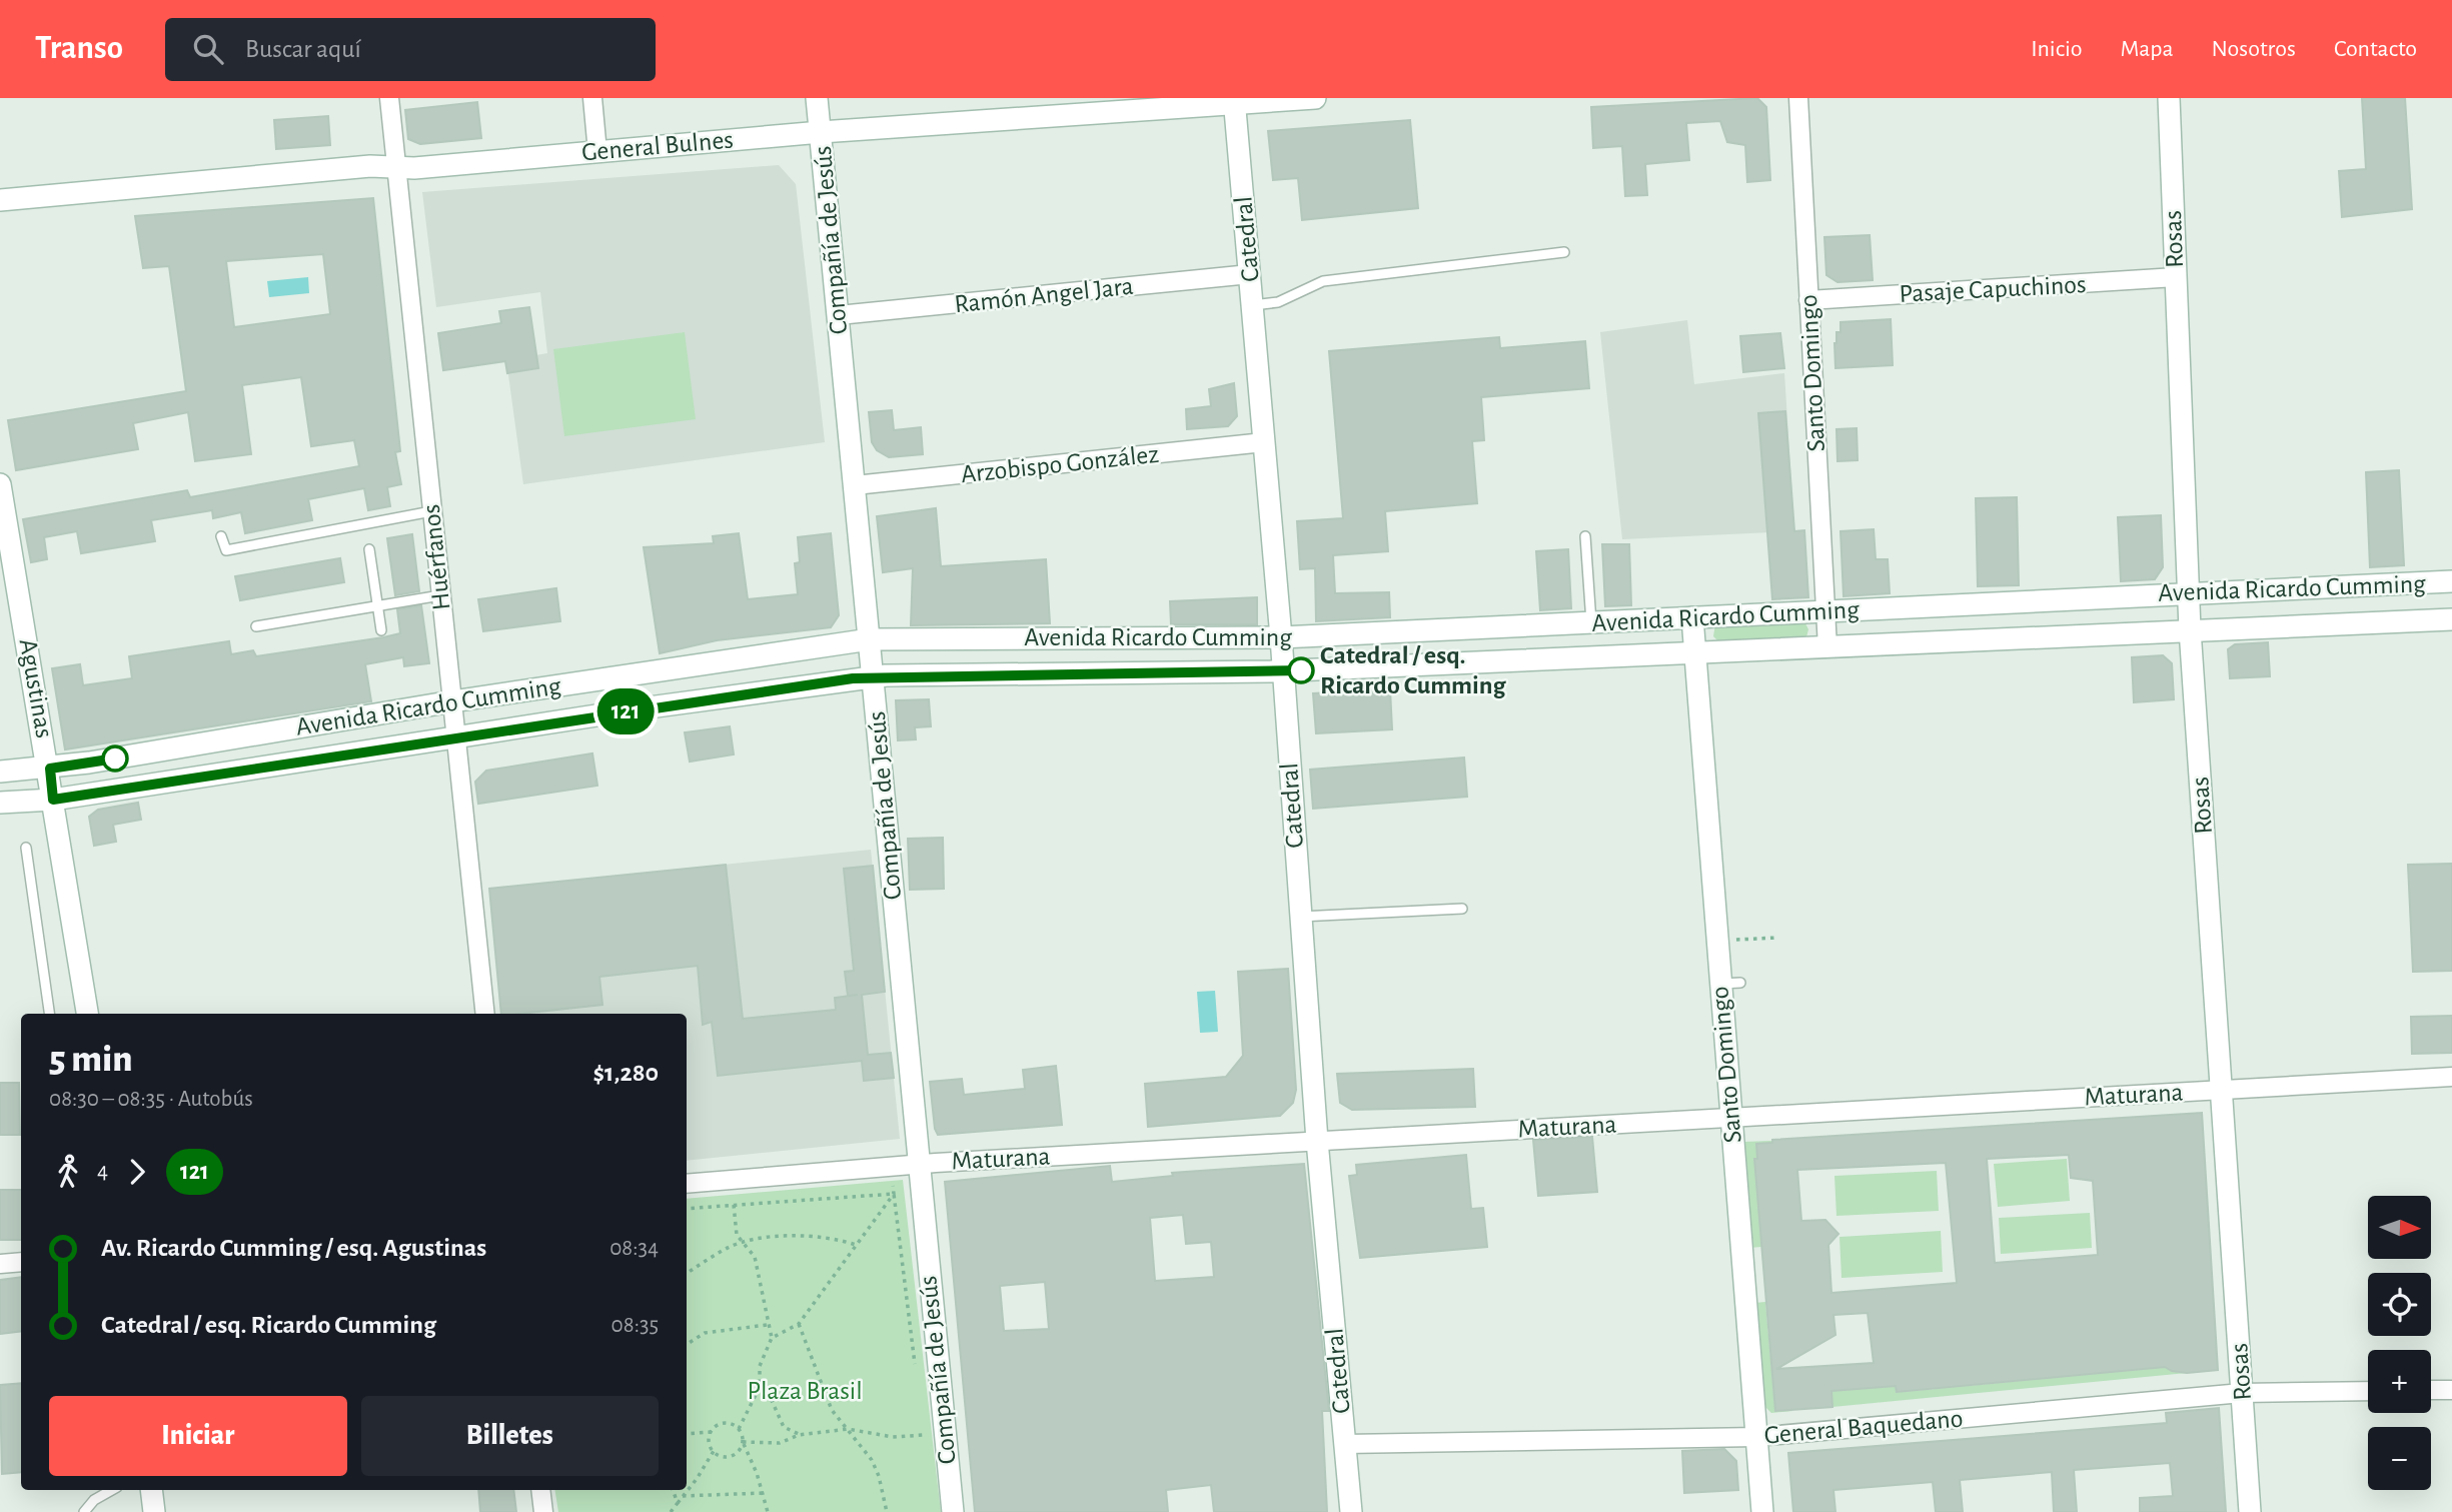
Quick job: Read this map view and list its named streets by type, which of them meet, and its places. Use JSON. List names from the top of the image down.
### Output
{
  "streets": {
    "main road": [
      "General Bulnes",
      "Catedral",
      "Rosas",
      "Compañía de Jesús",
      "Santo Domingo",
      "Avenida Ricardo Cumming",
      "Agustinas"
    ],
    "street": [
      "Pasaje Capuchinos",
      "Ramón Angel Jara",
      "Arzobispo González",
      "Huérfanos",
      "Maturana",
      "General Baquedano"
    ]
  },
  "crossings": [
    ["General Bulnes", "Catedral"],
    ["General Bulnes", "Compañía de Jesús"],
    ["General Bulnes", "Huérfanos"],
    ["Catedral", "Ramón Angel Jara"],
    ["Catedral", "Arzobispo González"],
    ["Catedral", "Avenida Ricardo Cumming"],
    ["Catedral", "Maturana"],
    ["Catedral", "General Baquedano"],
    ["Rosas", "Pasaje Capuchinos"],
    ["Rosas", "Avenida Ricardo Cumming"],
    ["Rosas", "Maturana"],
    ["Rosas", "General Baquedano"],
    ["Compañía de Jesús", "Ramón Angel Jara"],
    ["Compañía de Jesús", "Arzobispo González"],
    ["Compañía de Jesús", "Avenida Ricardo Cumming"],
    ["Compañía de Jesús", "Maturana"],
    ["Pasaje Capuchinos", "Santo Domingo"],
    ["Santo Domingo", "Avenida Ricardo Cumming"],
    ["Santo Domingo", "Maturana"],
    ["Santo Domingo", "General Baquedano"],
    ["Huérfanos", "Avenida Ricardo Cumming"],
    ["Avenida Ricardo Cumming", "Agustinas"]
  ],
  "parks": ["Plaza Brasil"],
  "places": ["Catedral / esq. Ricardo Cumming"],
  "lines": ["bus line 121"],
  "north": "right",
  "page": {
    "header": "Transo",
    "search": "Buscar aquí",
    "nav": [
      "Inicio",
      "Mapa",
      "Nosotros",
      "Contacto"
    ],
    "on_map": "121",
    "heading": ["5 min", "08:30 – 08:35 · Autobús", "$1,280"],
    "legs": ["4", "121"],
    "map_buttons": ["+", "−"],
    "list": [
      {
        "name": "Av. Ricardo Cumming / esq. Agustinas",
        "value": "08:34"
      },
      {
        "name": "Catedral / esq. Ricardo Cumming",
        "value": "08:35"
      }
    ],
    "buttons": ["Iniciar", "Billetes"]
  }
}
